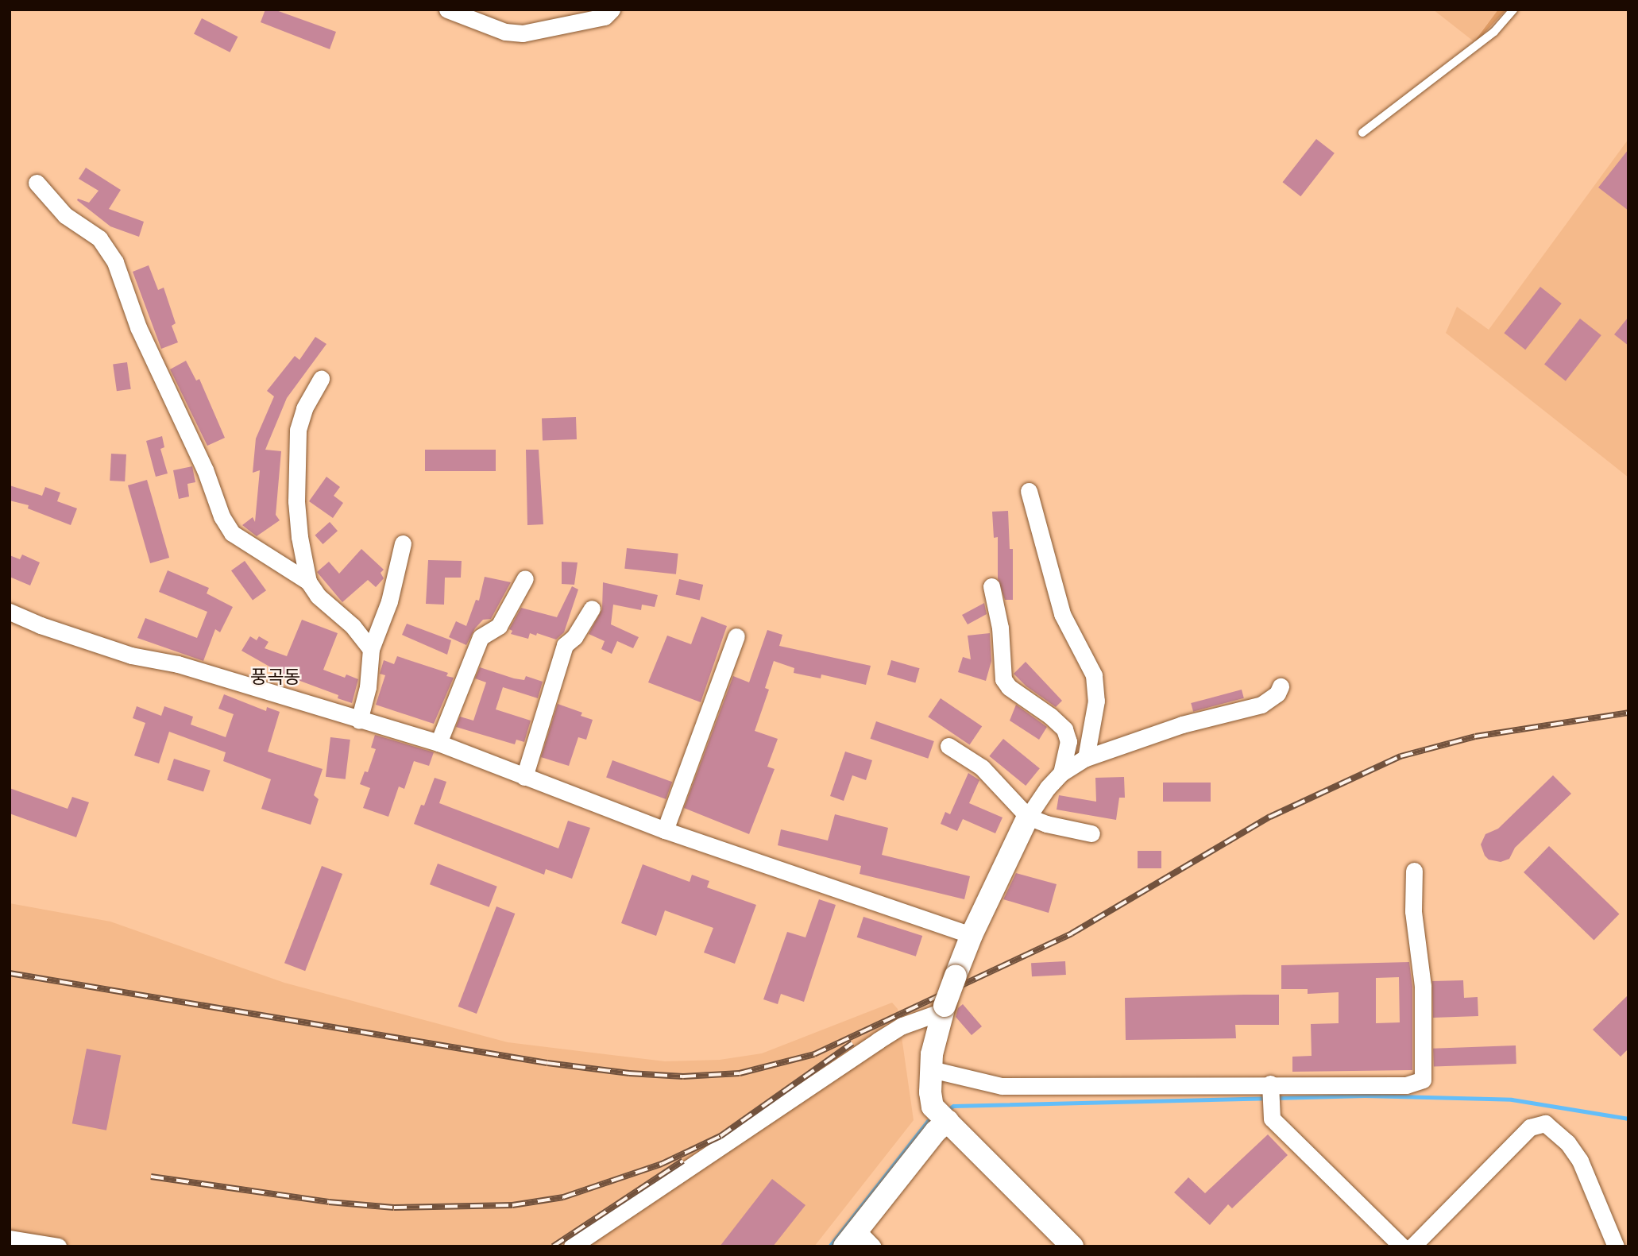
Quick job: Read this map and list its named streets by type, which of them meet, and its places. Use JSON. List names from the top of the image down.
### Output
{
  "districts": ["풍곡동"]
}
